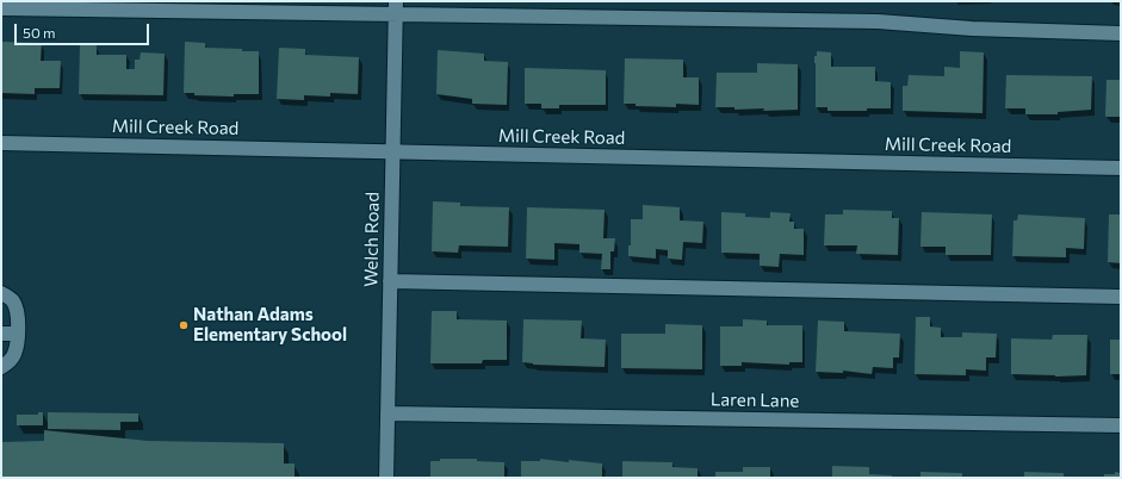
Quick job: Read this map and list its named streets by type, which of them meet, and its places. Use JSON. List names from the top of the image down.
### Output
{
  "streets": {
    "street": ["Mill Creek Road", "Welch Road", "Laren Lane"]
  },
  "crossings": [
    ["Mill Creek Road", "Welch Road"],
    ["Welch Road", "Laren Lane"]
  ],
  "places": ["Nathan Adams Elementary School"],
  "scale_bar": "50 m"
}
